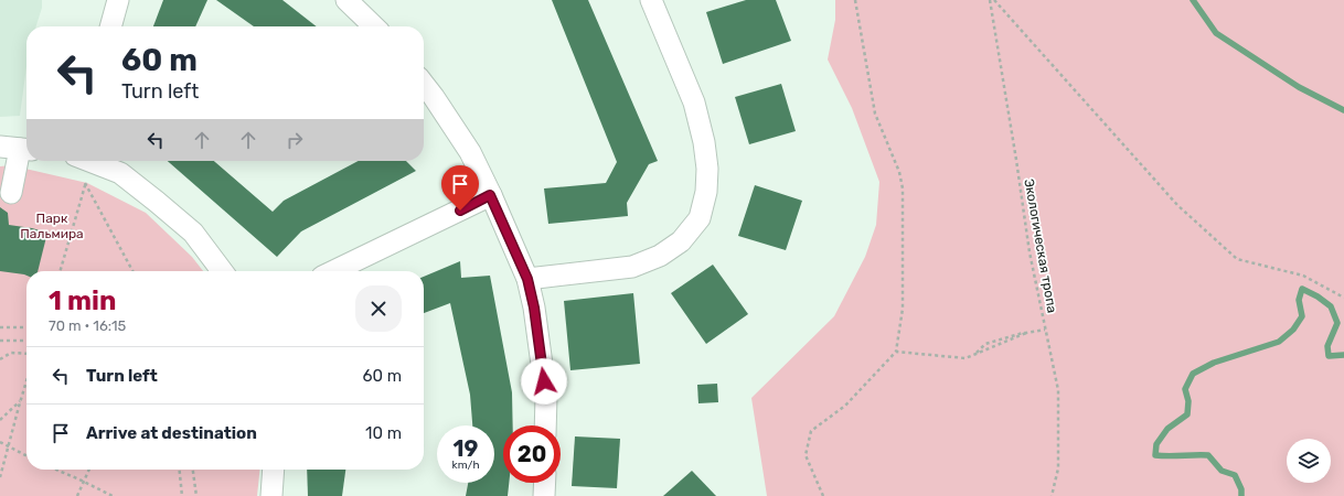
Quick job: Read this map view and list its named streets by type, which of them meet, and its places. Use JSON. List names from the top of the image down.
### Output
{
  "streets": {
    "path": ["Экологическая тропа"]
  },
  "parks": ["Парк Пальмира"],
  "page": {
    "turn": ["60 m", "Turn left"],
    "heading": ["1 min", "70 m · 16:15"],
    "list": [
      {
        "name": "Turn left",
        "value": "60 m"
      },
      {
        "name": "Arrive at destination",
        "value": "10 m"
      }
    ],
    "speed": "19 km/h",
    "limit": "20"
  }
}
